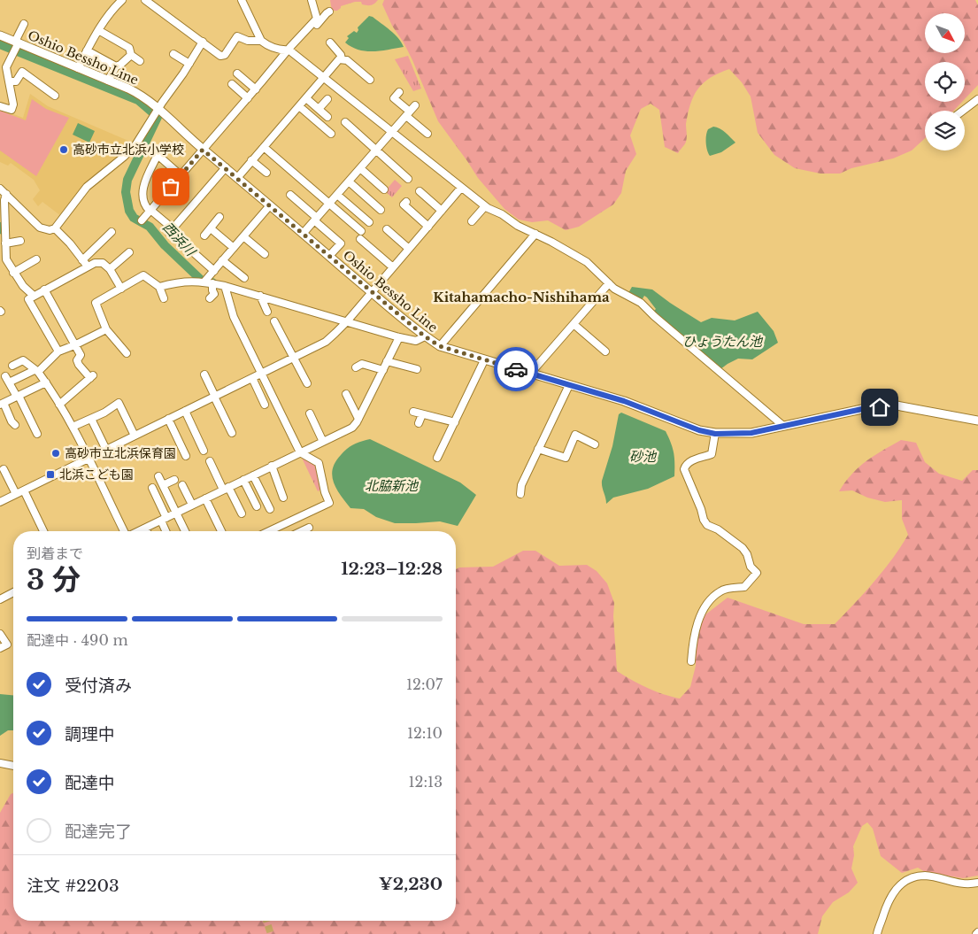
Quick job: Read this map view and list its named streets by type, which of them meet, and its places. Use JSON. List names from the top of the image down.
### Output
{
  "streets": {
    "main road": ["Oshio Bessho Line"]
  },
  "districts": ["Kitahamacho-Nishihama"],
  "water": [
    "西浜川",
    "ひょうたん池",
    "砂池",
    "北脇新池"
  ],
  "places": {
    "other": ["高砂市立北浜小学校", "高砂市立北浜保育園"],
    "transit": ["北浜こども園"]
  },
  "north": "bottom right",
  "page": {
    "heading": ["3 分", "到着まで", "12:23–12:28"],
    "panel": ["注文 #2203", "¥2,230"],
    "bar": "配達中 · 490 m",
    "list": [
      ["受付済み", "12:07"],
      ["調理中", "12:10"],
      ["配達中", "12:13"],
      "配達完了"
    ]
  }
}
